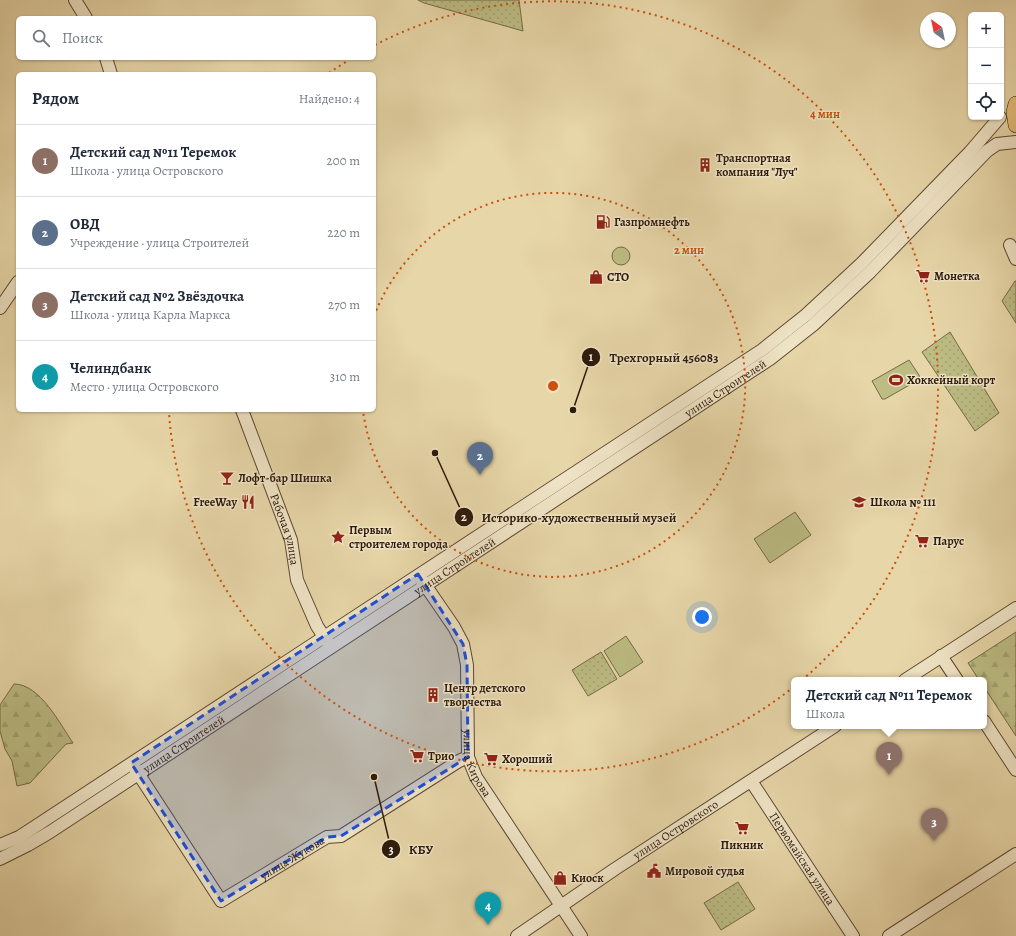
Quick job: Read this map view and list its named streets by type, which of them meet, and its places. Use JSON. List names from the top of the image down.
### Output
{
  "streets": {
    "street": [
      "улица Строителей",
      "Рабочая улица",
      "улица Кирова",
      "улица Островского",
      "улица Жукова",
      "Первомайская улица"
    ]
  },
  "crossings": [
    ["улица Строителей", "Рабочая улица"],
    ["улица Строителей", "улица Кирова"],
    ["улица Строителей", "улица Жукова"],
    ["улица Кирова", "улица Островского"],
    ["улица Кирова", "улица Жукова"],
    ["улица Островского", "Первомайская улица"]
  ],
  "places": {
    "building": ["Транспортная компания \"Луч\"", "Центр детского творчества"],
    "fuel station": ["Газпромнефть"],
    "supermarket": [
      "Монетка",
      "Парус",
      "Трио",
      "Хороший",
      "Пикник"
    ],
    "shop": ["СТО", "Киоск"],
    "sports": ["Хоккейный корт"],
    "other": ["Трехгорный 456083", "Историко-художественный музей", "КБУ"],
    "bar": ["Лофт-бар Шишка"],
    "restaurant": ["FreeWay"],
    "school or university": ["Школа № 111"],
    "place": ["Первым строителем города"],
    "public building": ["Мировой судья"]
  },
  "north": "top left",
  "page": {
    "map_buttons": ["+", "−"],
    "search": "Поиск",
    "heading": ["Рядом", "Найдено: 4"],
    "list": [
      {
        "mark": "1",
        "name": "Детский сад №11 Теремок",
        "note": "Школа · улица Островского",
        "value": "200 m"
      },
      {
        "mark": "2",
        "name": "ОВД",
        "note": "Учреждение · улица Строителей",
        "value": "220 m"
      },
      {
        "mark": "3",
        "name": "Детский сад №2 Звёздочка",
        "note": "Школа · улица Карла Маркса",
        "value": "270 m"
      },
      {
        "mark": "4",
        "name": "Челиндбанк",
        "note": "Место · улица Островского",
        "value": "310 m"
      }
    ],
    "pins": [
      "2",
      "1",
      "3",
      "4"
    ],
    "popup": ["Детский сад №11 Теремок", "Школа"]
  },
  "rings": ["4 мин", "2 мин"]
}
